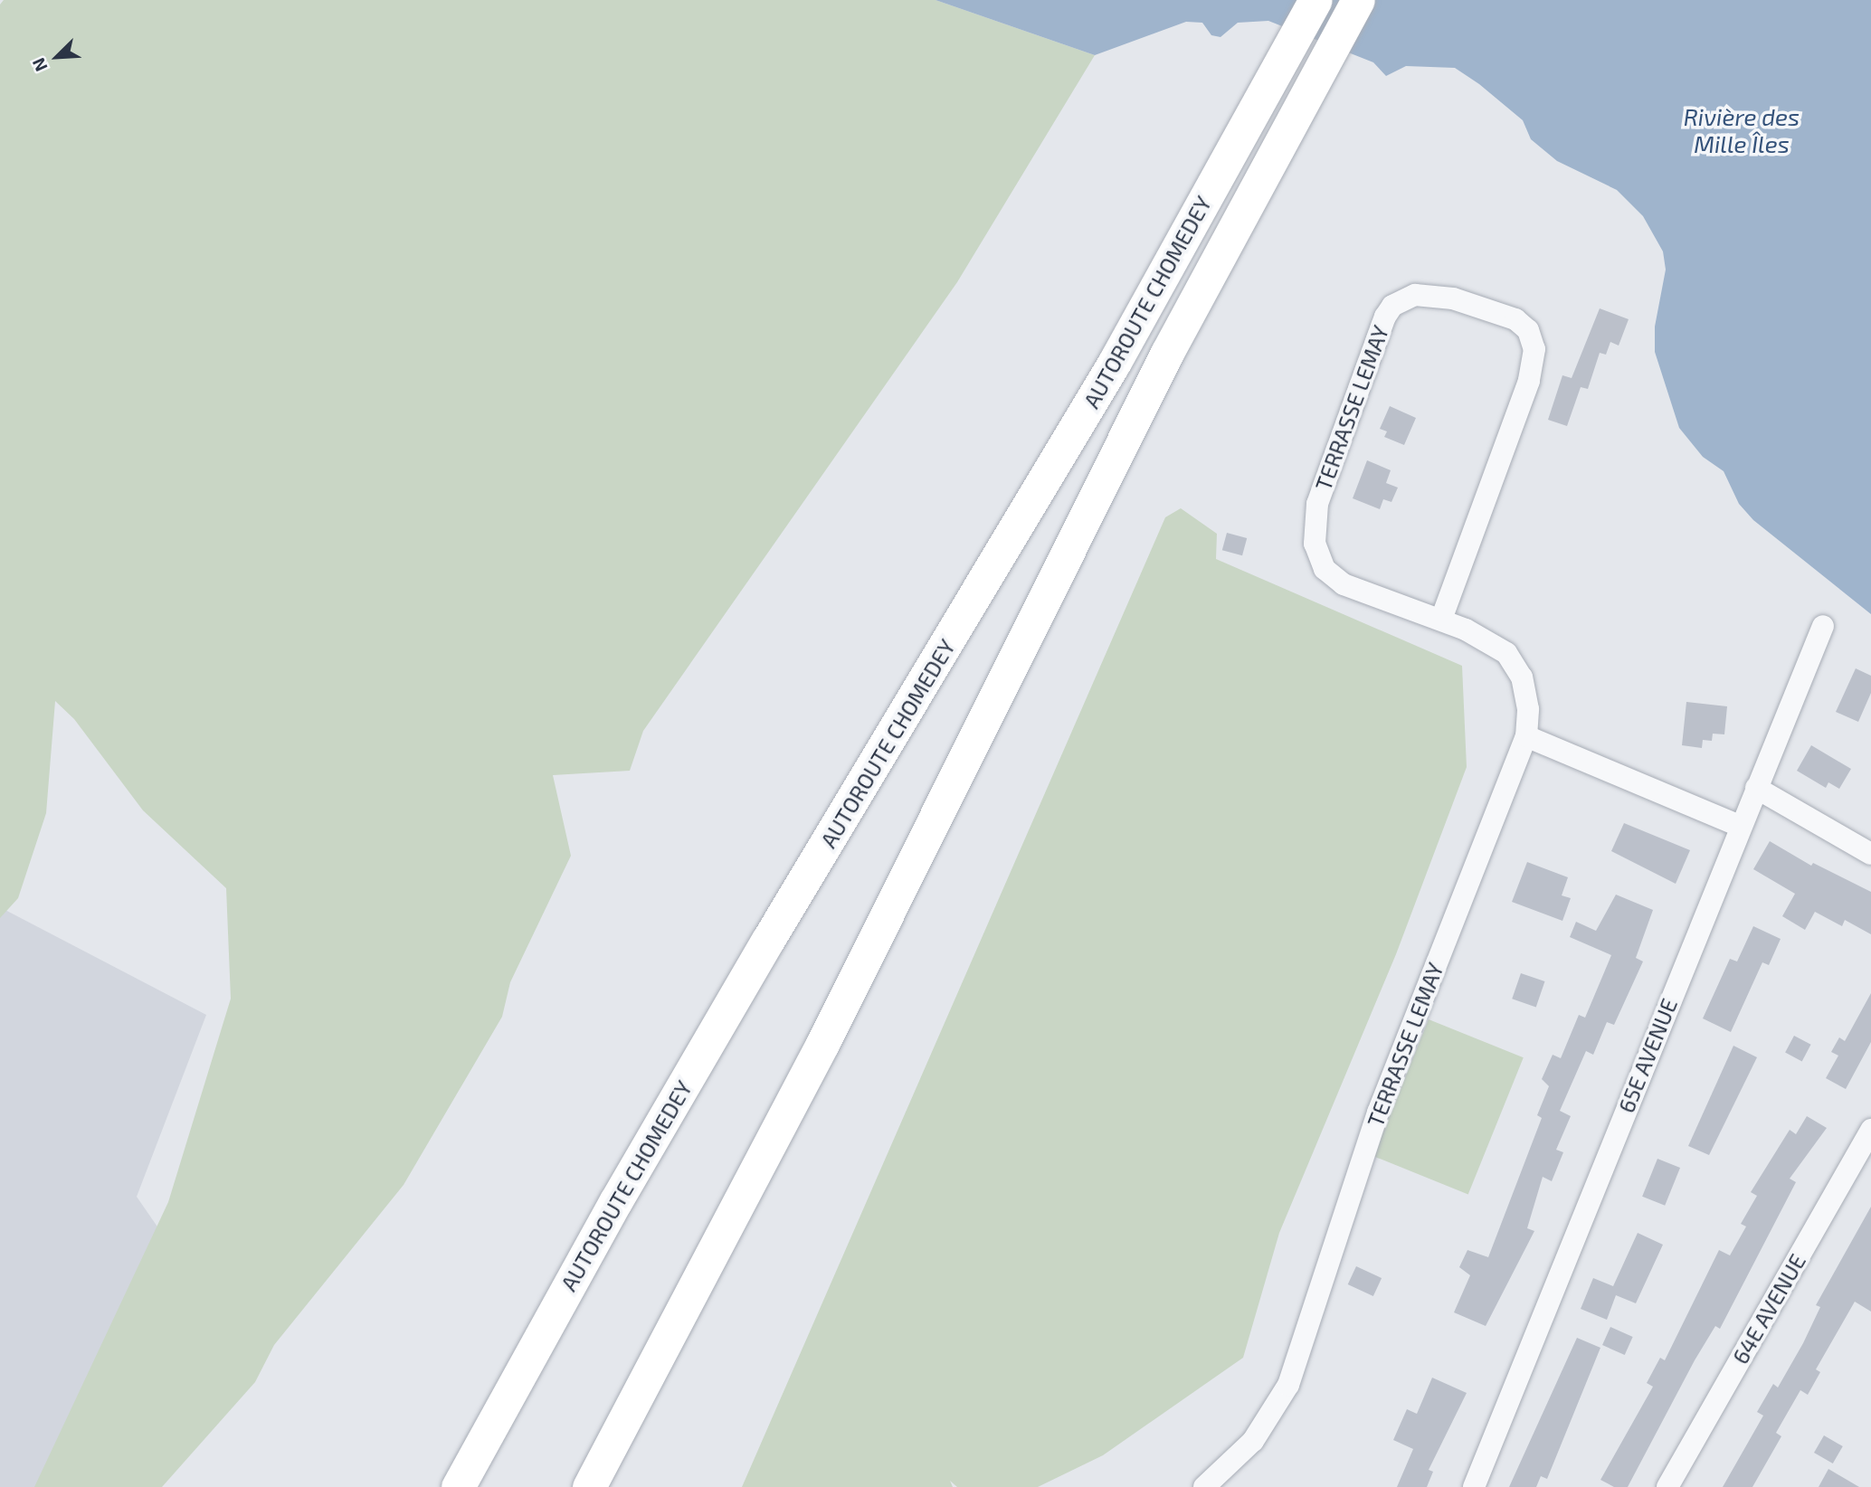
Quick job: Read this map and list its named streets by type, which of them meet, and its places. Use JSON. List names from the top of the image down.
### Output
{
  "streets": {
    "highway": ["AUTOROUTE CHOMEDEY"],
    "street": ["TERRASSE LEMAY", "65E AVENUE", "64E AVENUE"]
  },
  "water": ["Rivière des Mille Îles"],
  "north": "bottom left"
}
